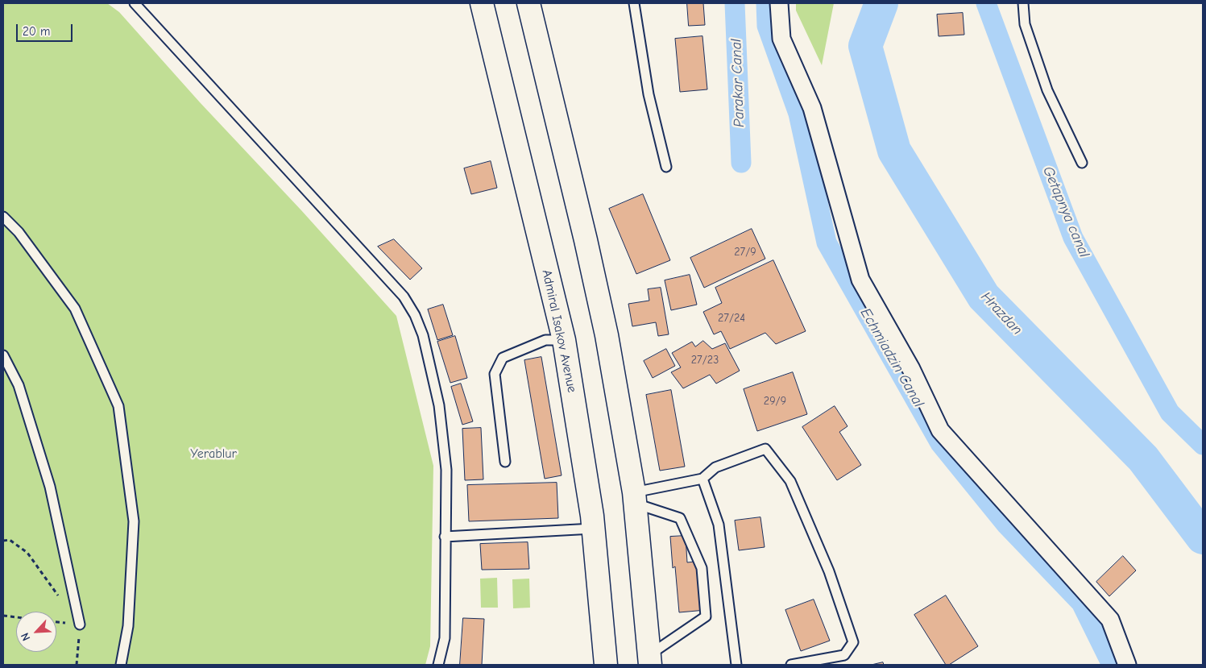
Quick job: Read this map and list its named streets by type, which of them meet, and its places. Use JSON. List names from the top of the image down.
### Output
{
  "streets": {
    "highway": ["Admiral Isakov Avenue"]
  },
  "water": [
    "Parakar Canal",
    "Getapnya canal",
    "Hrazdan",
    "Echmiadzin Canal"
  ],
  "parks": ["Yerablur"],
  "house_numbers": [
    "27/9",
    "27/24",
    "27/23",
    "29/9"
  ],
  "scale_bar": "20 m",
  "north": "bottom left"
}
